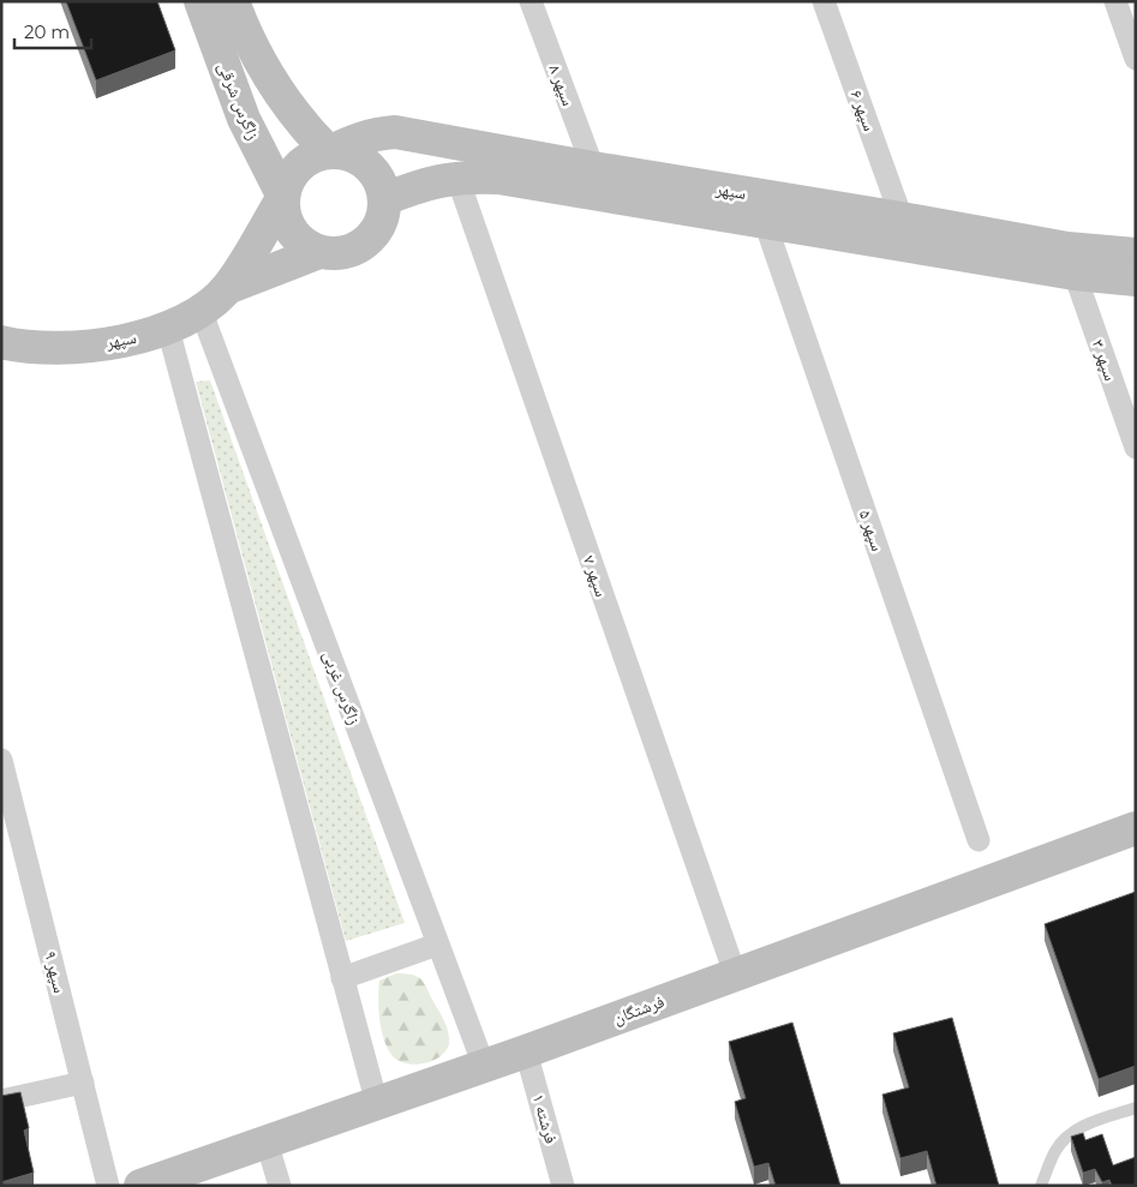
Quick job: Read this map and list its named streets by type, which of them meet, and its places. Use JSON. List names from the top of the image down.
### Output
{
  "streets": {
    "street": [
      "سپهر ۸",
      "زاگرس شرقی",
      "سپهر ۶",
      "سپهر",
      "سپهر ۳",
      "سپهر ۵",
      "سپهر ۷",
      "زاگرس غربی",
      "سپهر ۹",
      "فرشتگان",
      "فرشته ۱"
    ]
  },
  "crossings": [
    ["سپهر ۸", "سپهر"],
    ["زاگرس شرقی", "سپهر"],
    ["سپهر ۶", "سپهر"],
    ["سپهر", "سپهر ۳"],
    ["سپهر", "سپهر ۵"],
    ["سپهر", "سپهر ۷"],
    ["سپهر", "زاگرس غربی"],
    ["سپهر ۷", "فرشتگان"],
    ["زاگرس غربی", "فرشتگان"],
    ["فرشتگان", "فرشته ۱"]
  ],
  "scale_bar": "20 m"
}
